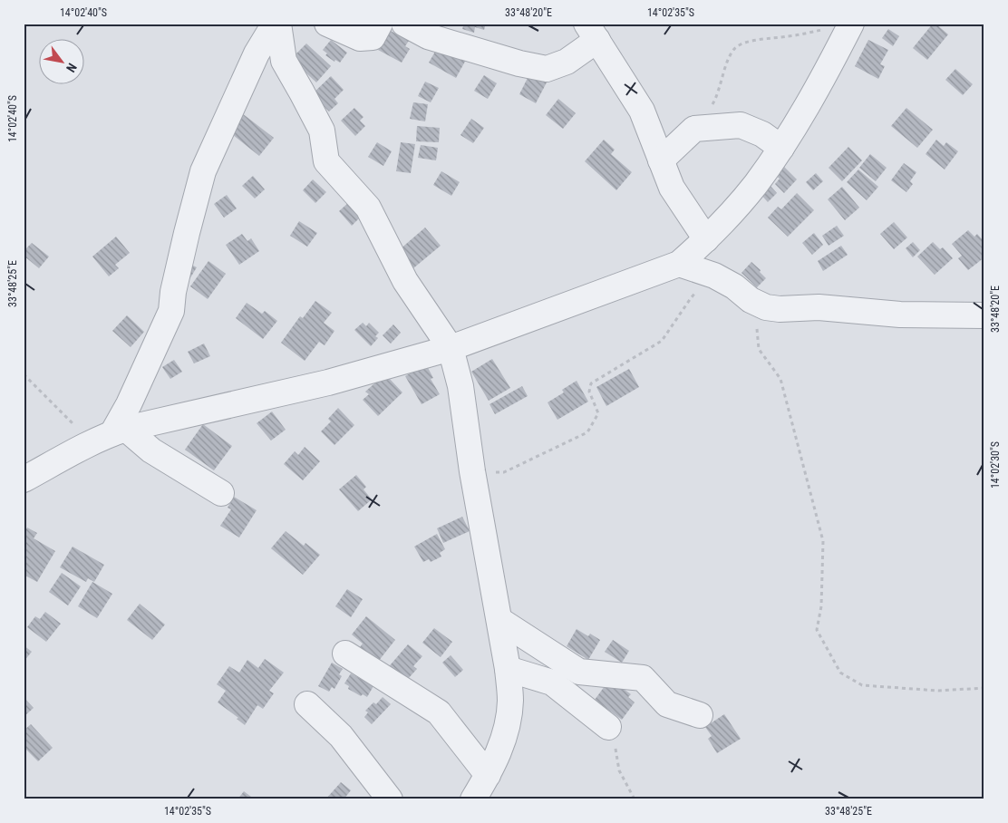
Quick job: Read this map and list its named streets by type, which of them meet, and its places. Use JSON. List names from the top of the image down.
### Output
{
  "north": "bottom right",
  "coordinates": [
    "14°02'40\"S",
    "33°48'20\"E",
    "14°02'35\"S",
    "33°48'25\"E",
    "14°02'30\"S"
  ]
}
